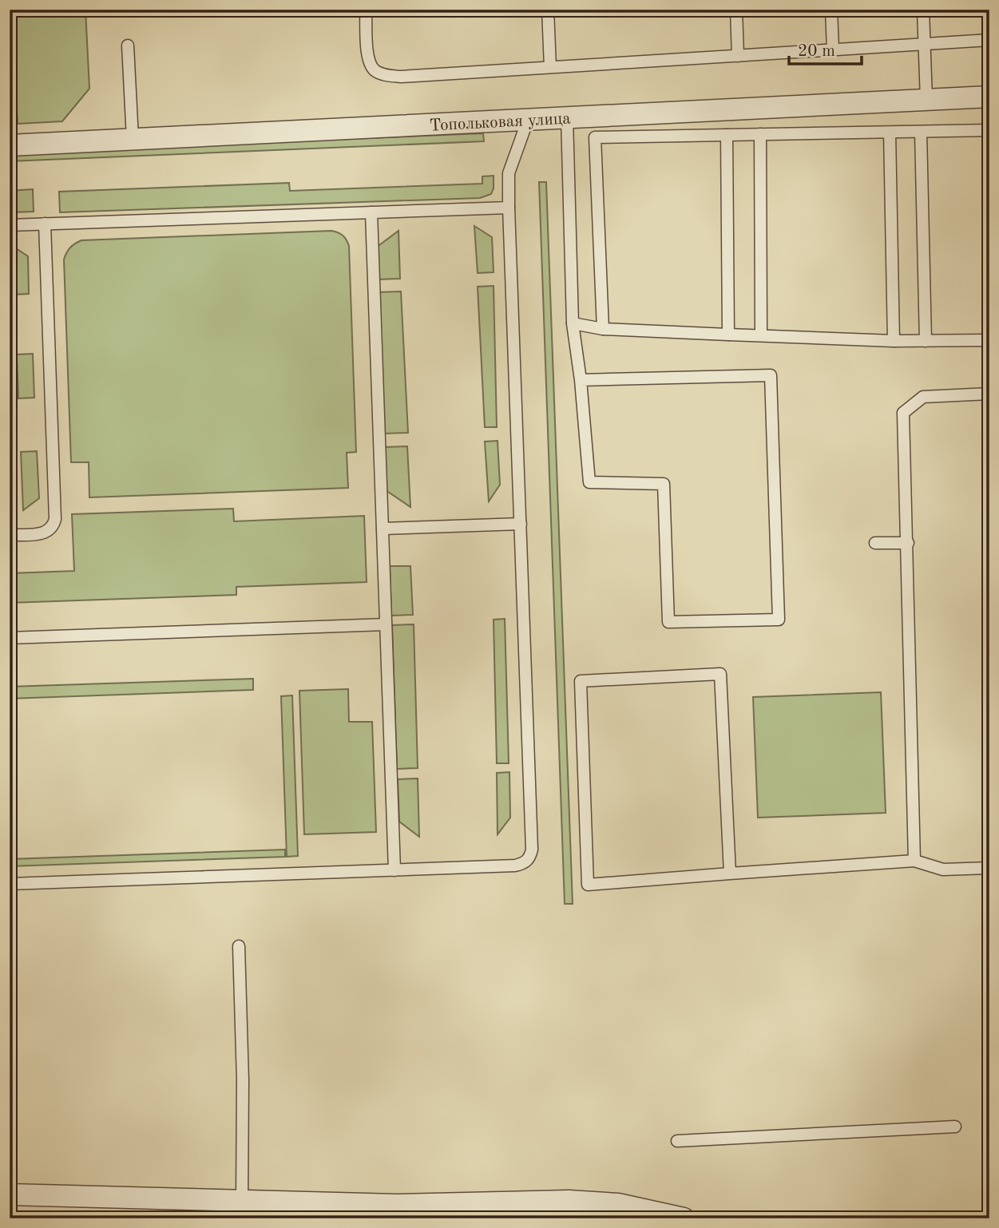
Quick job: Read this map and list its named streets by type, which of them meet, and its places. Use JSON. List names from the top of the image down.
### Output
{
  "streets": {
    "street": ["Топольковая улица"]
  },
  "scale_bar": "20 m"
}
